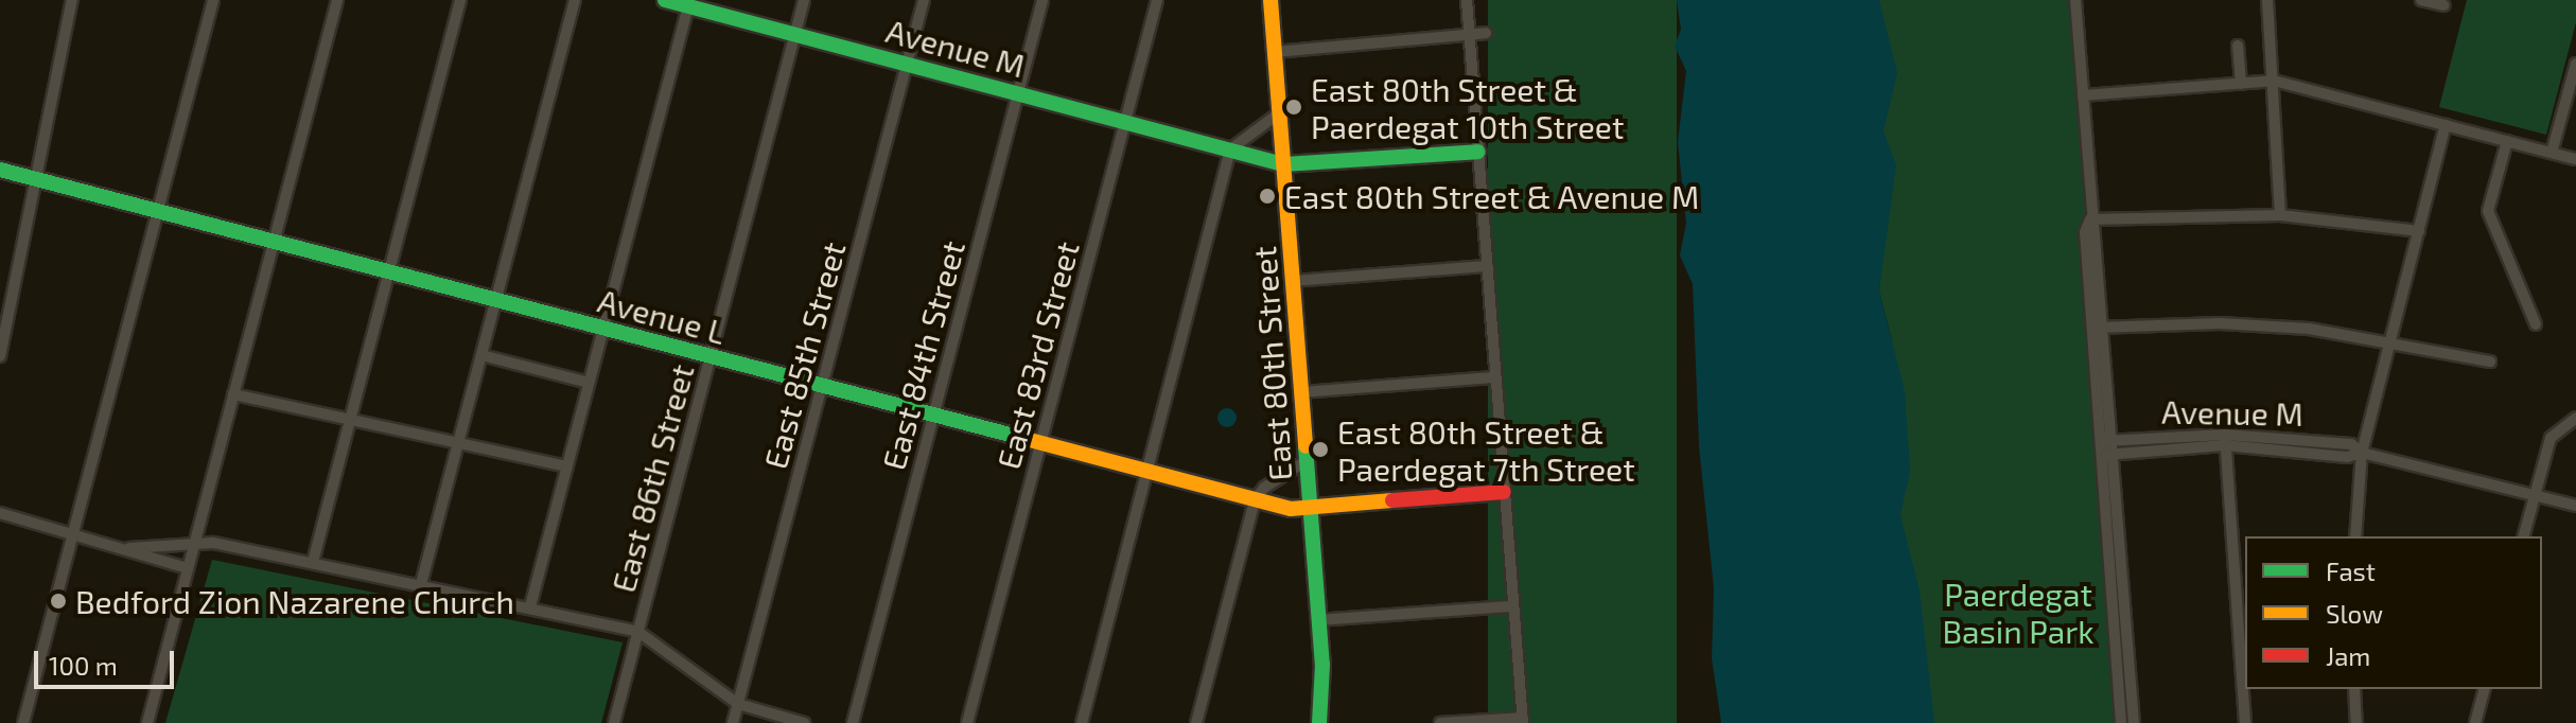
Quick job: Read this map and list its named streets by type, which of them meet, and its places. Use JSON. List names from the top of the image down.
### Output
{
  "streets": {
    "street": [
      "Avenue M",
      "Avenue L",
      "East 85th Street",
      "East 84th Street",
      "East 83rd Street",
      "East 80th Street",
      "East 86th Street"
    ]
  },
  "crossings": [
    ["Avenue M", "East 85th Street"],
    ["Avenue M", "East 84th Street"],
    ["Avenue M", "East 83rd Street"],
    ["Avenue M", "East 80th Street"],
    ["Avenue M", "East 86th Street"],
    ["Avenue L", "East 85th Street"],
    ["Avenue L", "East 84th Street"],
    ["Avenue L", "East 83rd Street"],
    ["Avenue L", "East 80th Street"],
    ["Avenue L", "East 86th Street"]
  ],
  "parks": ["Paerdegat Basin Park"],
  "places": [
    "East 80th Street & Paerdegat 10th Street",
    "East 80th Street & Avenue M",
    "East 80th Street & Paerdegat 7th Street",
    "Bedford Zion Nazarene Church"
  ],
  "legend": ["Fast", "Slow", "Jam"],
  "scale_bar": "100 m"
}
